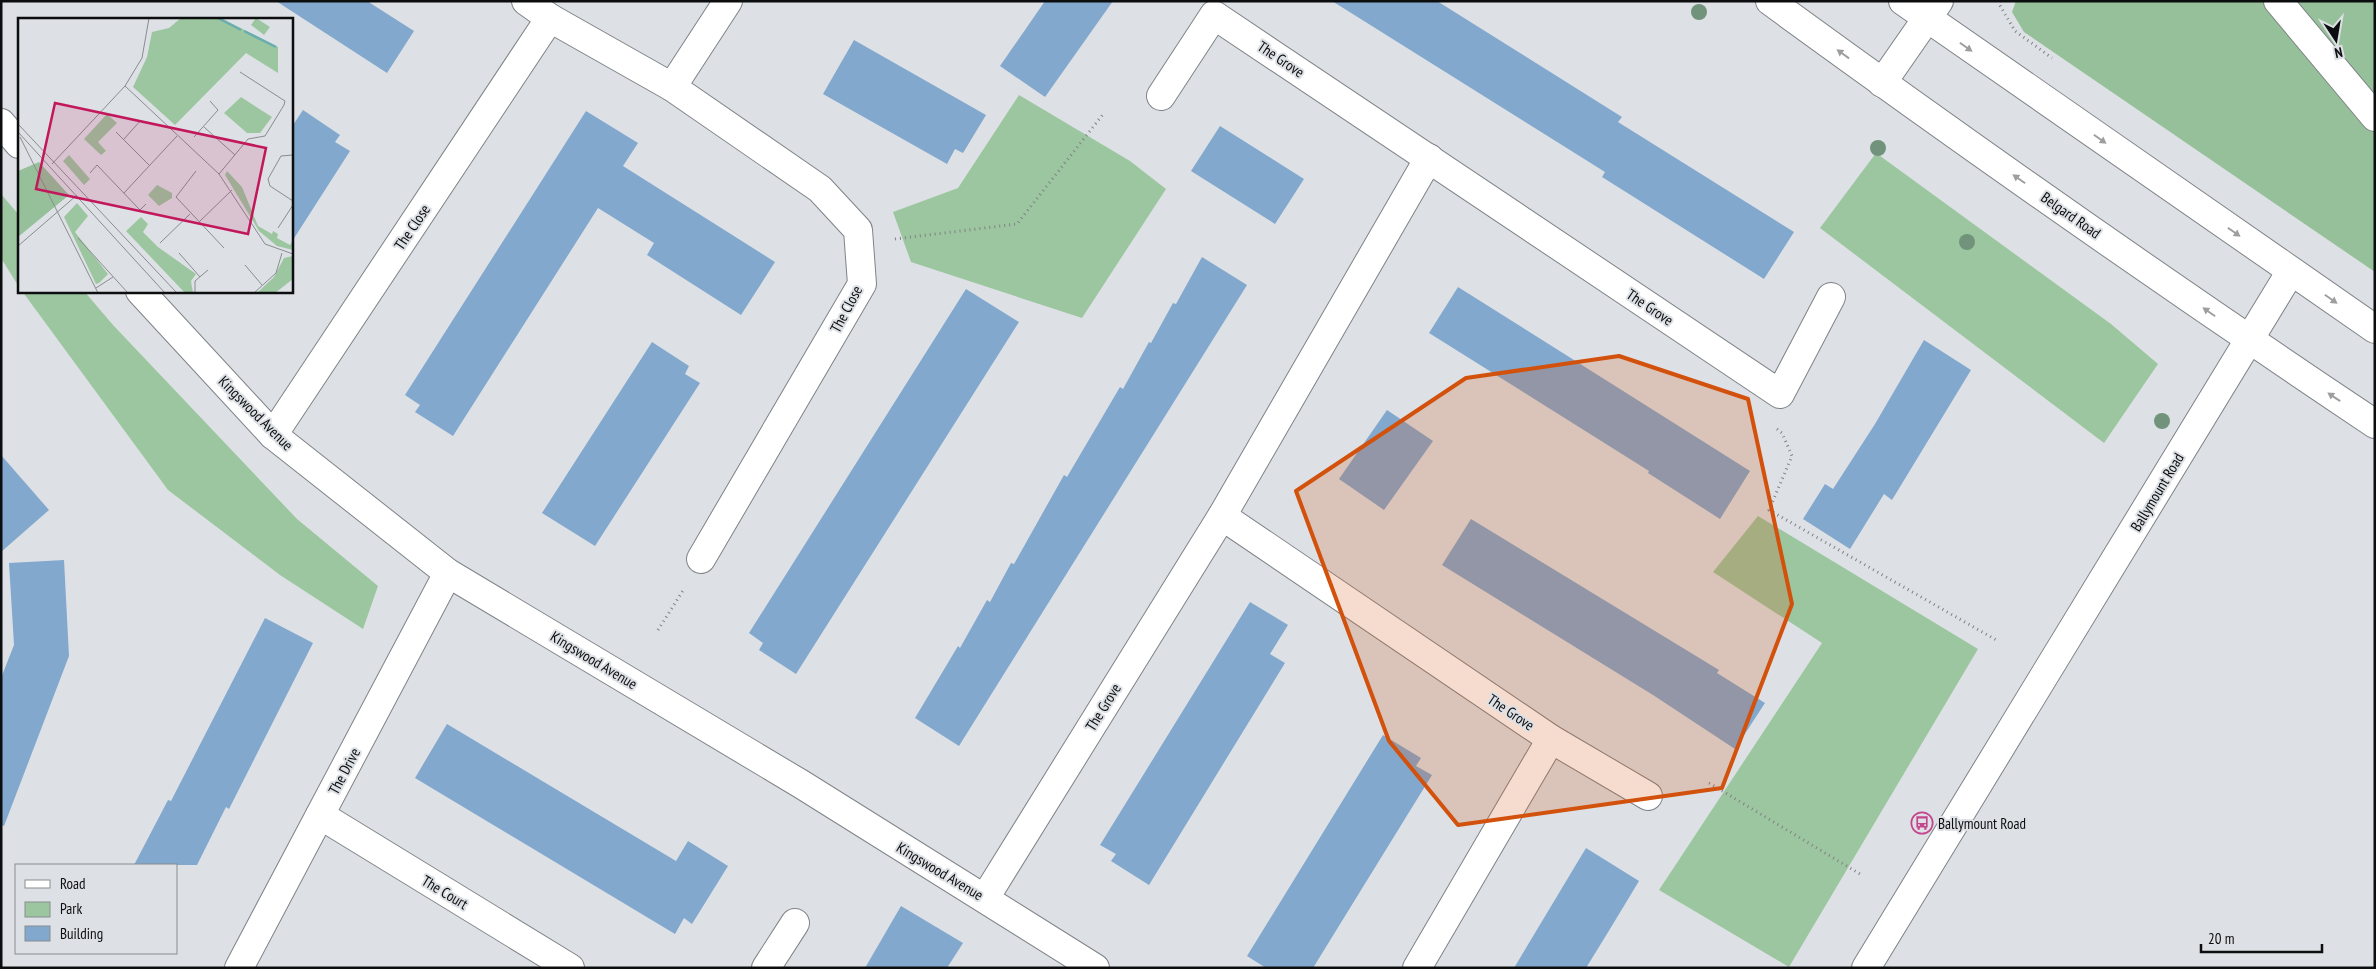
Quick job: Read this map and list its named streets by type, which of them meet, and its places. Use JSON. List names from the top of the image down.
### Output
{
  "streets": {
    "street": [
      "The Grove",
      "Belgard Road",
      "The Close",
      "Kingswood Avenue",
      "Ballymount Road",
      "The Drive",
      "The Court"
    ]
  },
  "crossings": [
    ["The Grove", "Kingswood Avenue"],
    ["Belgard Road", "Ballymount Road"],
    ["The Close", "Kingswood Avenue"],
    ["Kingswood Avenue", "The Drive"],
    ["The Drive", "The Court"]
  ],
  "places": {
    "bus stop": ["Ballymount Road"]
  },
  "legend": ["Road", "Park", "Building"],
  "scale_bar": "20 m",
  "north": "bottom"
}
